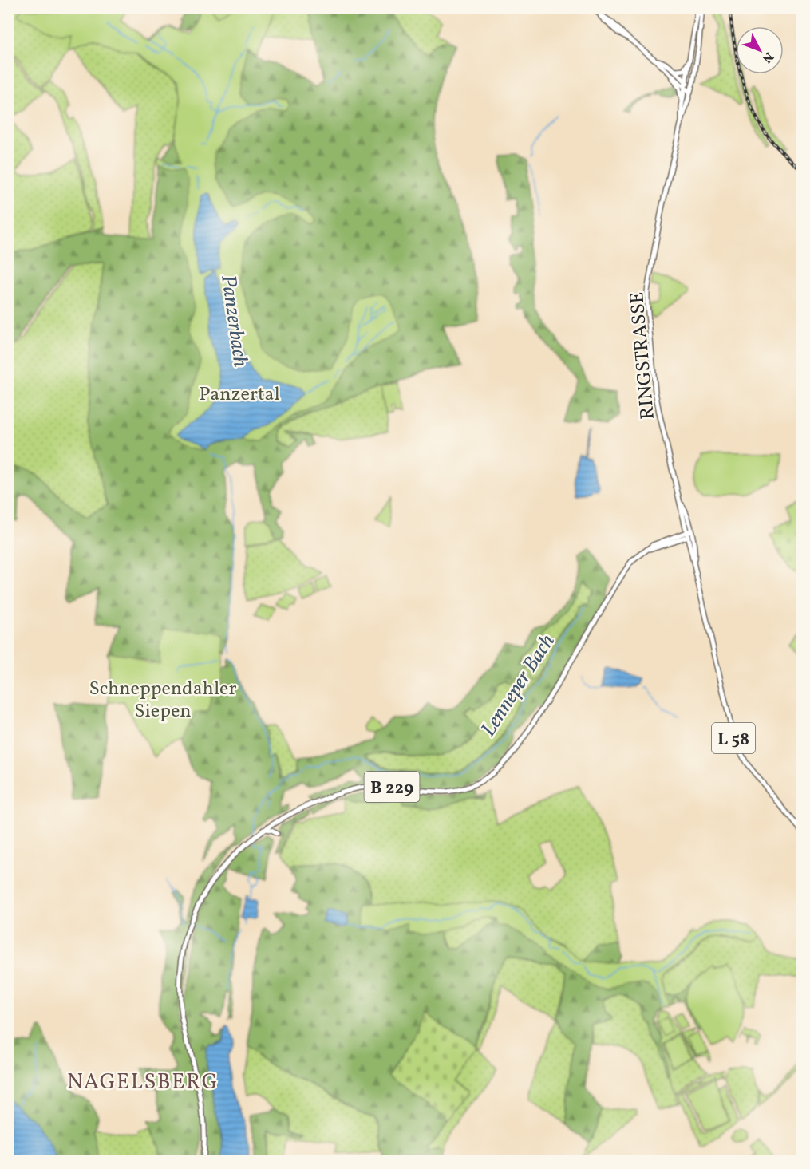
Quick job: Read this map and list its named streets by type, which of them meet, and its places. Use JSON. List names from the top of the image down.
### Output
{
  "streets": {
    "main road": ["RINGSTRASSE", "L 58", "B 229"]
  },
  "crossings": [
    ["RINGSTRASSE", "B 229"]
  ],
  "districts": ["NAGELSBERG"],
  "water": ["Panzerbach", "Lenneper Bach"],
  "parks": ["Panzertal", "Schneppendahler Siepen"],
  "north": "bottom right"
}
